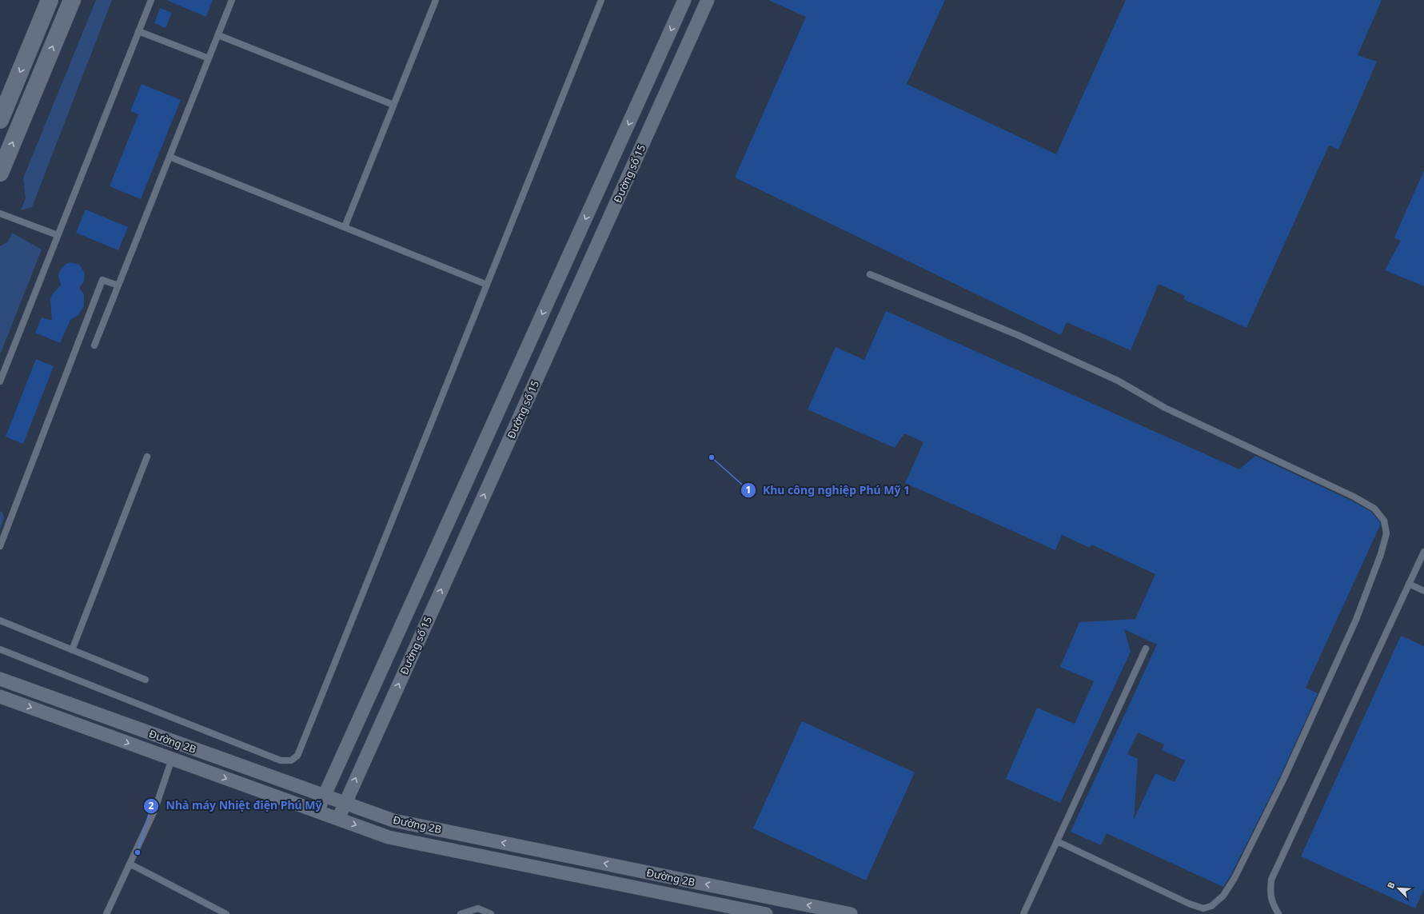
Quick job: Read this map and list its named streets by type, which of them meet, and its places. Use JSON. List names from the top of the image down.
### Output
{
  "streets": {
    "street": ["Đường số 15", "Đường 2B"]
  },
  "crossings": [
    ["Đường số 15", "Đường 2B"]
  ],
  "places": ["Khu công nghiệp Phú Mỹ 1", "Nhà máy Nhiệt điện Phú Mỹ"],
  "north": "top left"
}
